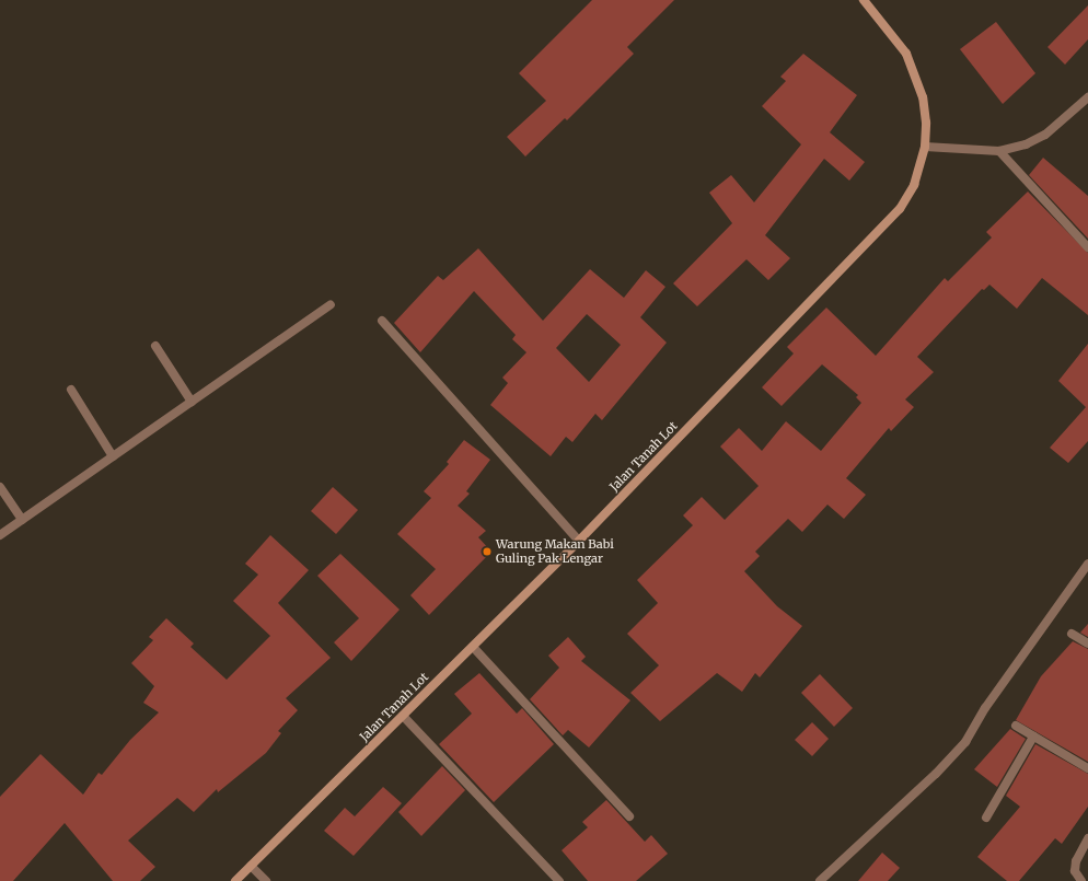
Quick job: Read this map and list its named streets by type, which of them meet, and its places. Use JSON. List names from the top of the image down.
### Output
{
  "streets": {
    "main road": ["Jalan Tanah Lot"]
  },
  "places": ["Warung Makan Babi Guling Pak Lengar"]
}
